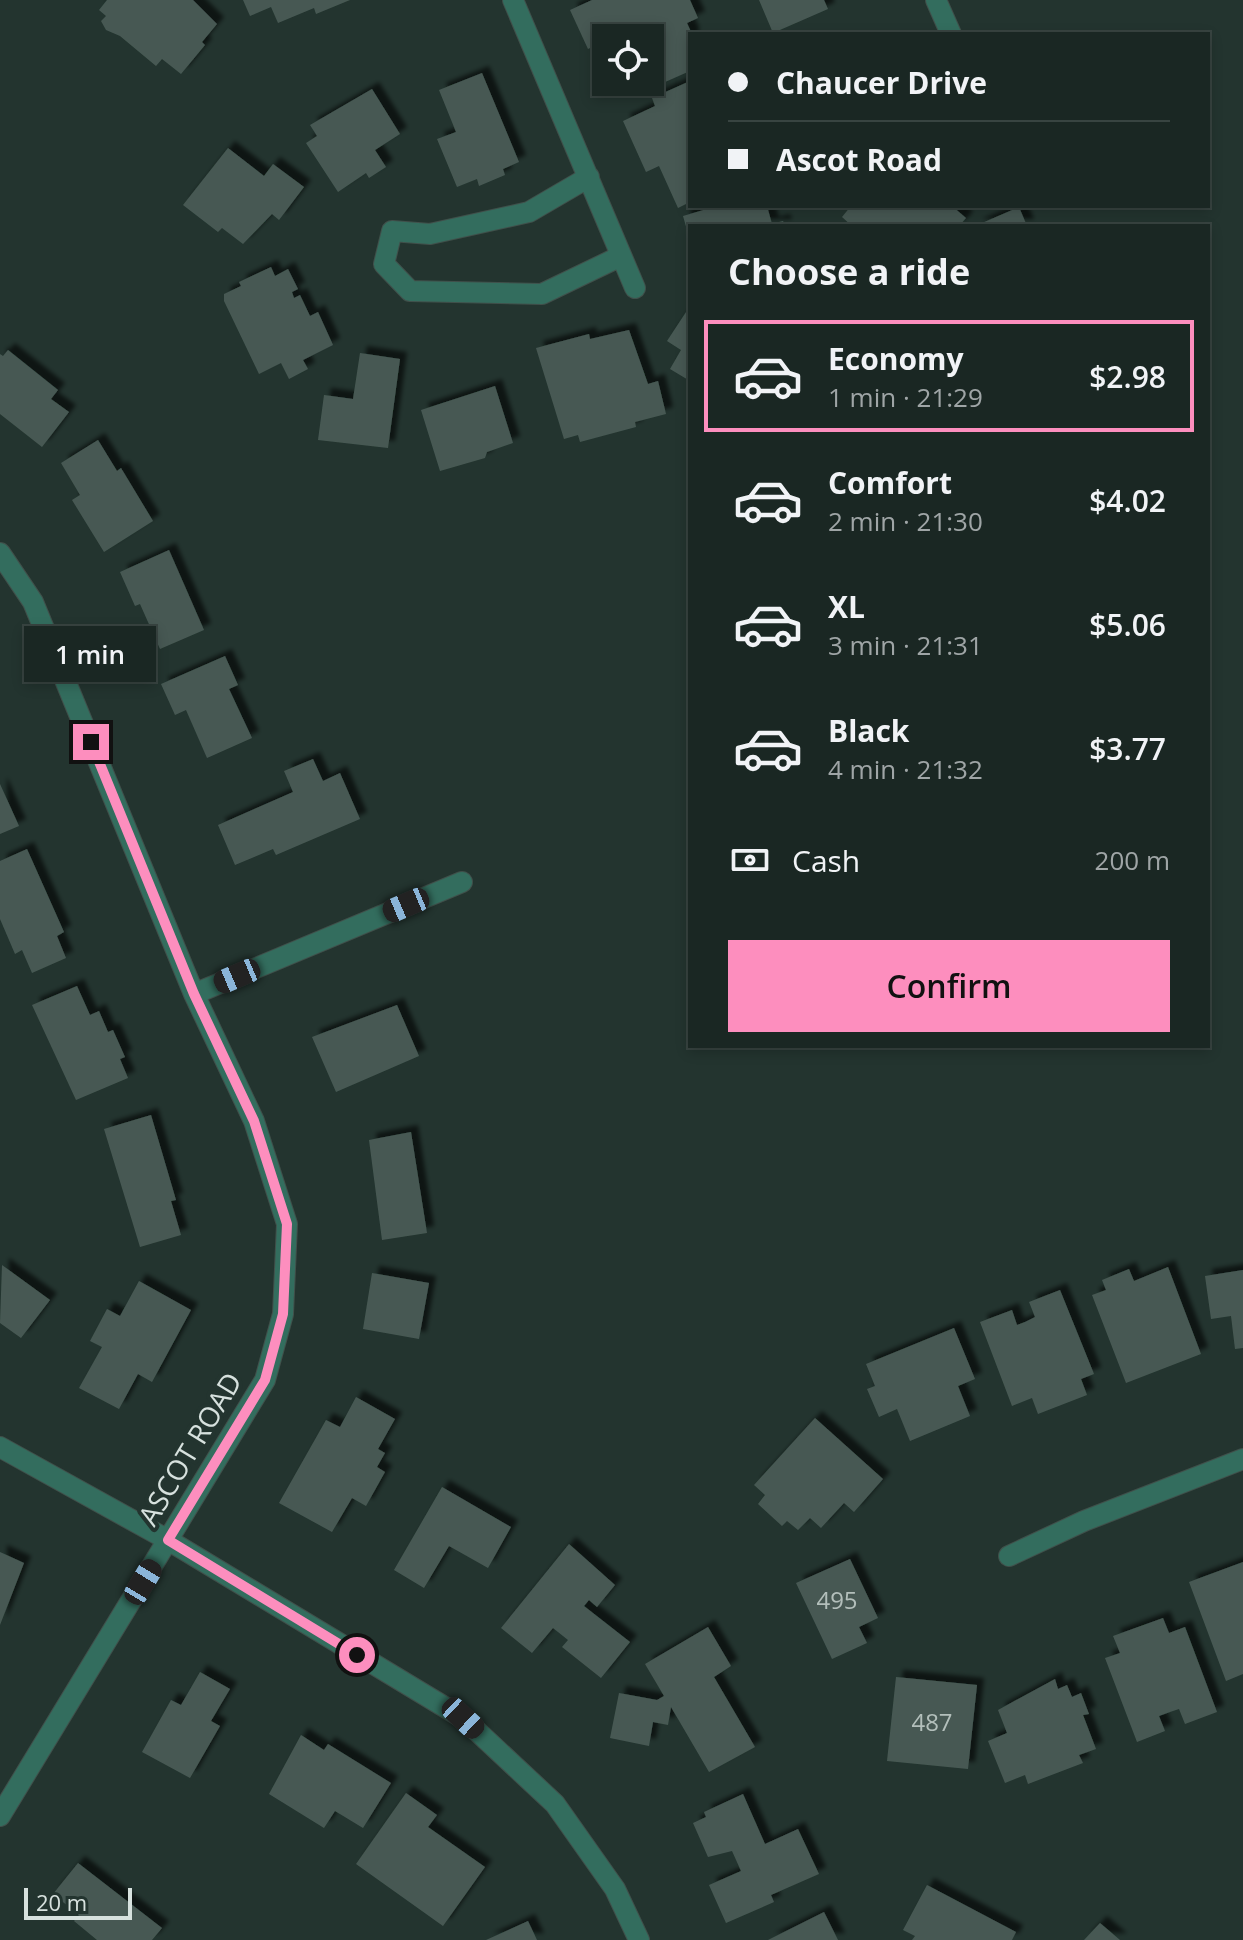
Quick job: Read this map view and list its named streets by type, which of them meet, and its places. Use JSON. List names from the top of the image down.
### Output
{
  "streets": {
    "street": ["ASCOT ROAD"]
  },
  "house_numbers": ["495", "487"],
  "scale_bar": "20 m",
  "page": {
    "banner": ["Chaucer Drive", "Ascot Road"],
    "heading": "Choose a ride",
    "list": [
      {
        "name": "Economy",
        "note": "1 min · 21:29",
        "value": "$2.98"
      },
      {
        "name": "Comfort",
        "note": "2 min · 21:30",
        "value": "$4.02"
      },
      {
        "name": "XL",
        "note": "3 min · 21:31",
        "value": "$5.06"
      },
      {
        "name": "Black",
        "note": "4 min · 21:32",
        "value": "$3.77"
      }
    ],
    "bubble": "1 min",
    "pay": ["Cash", "200 m"],
    "buttons": "Confirm",
    "scale": "20 m"
  }
}
